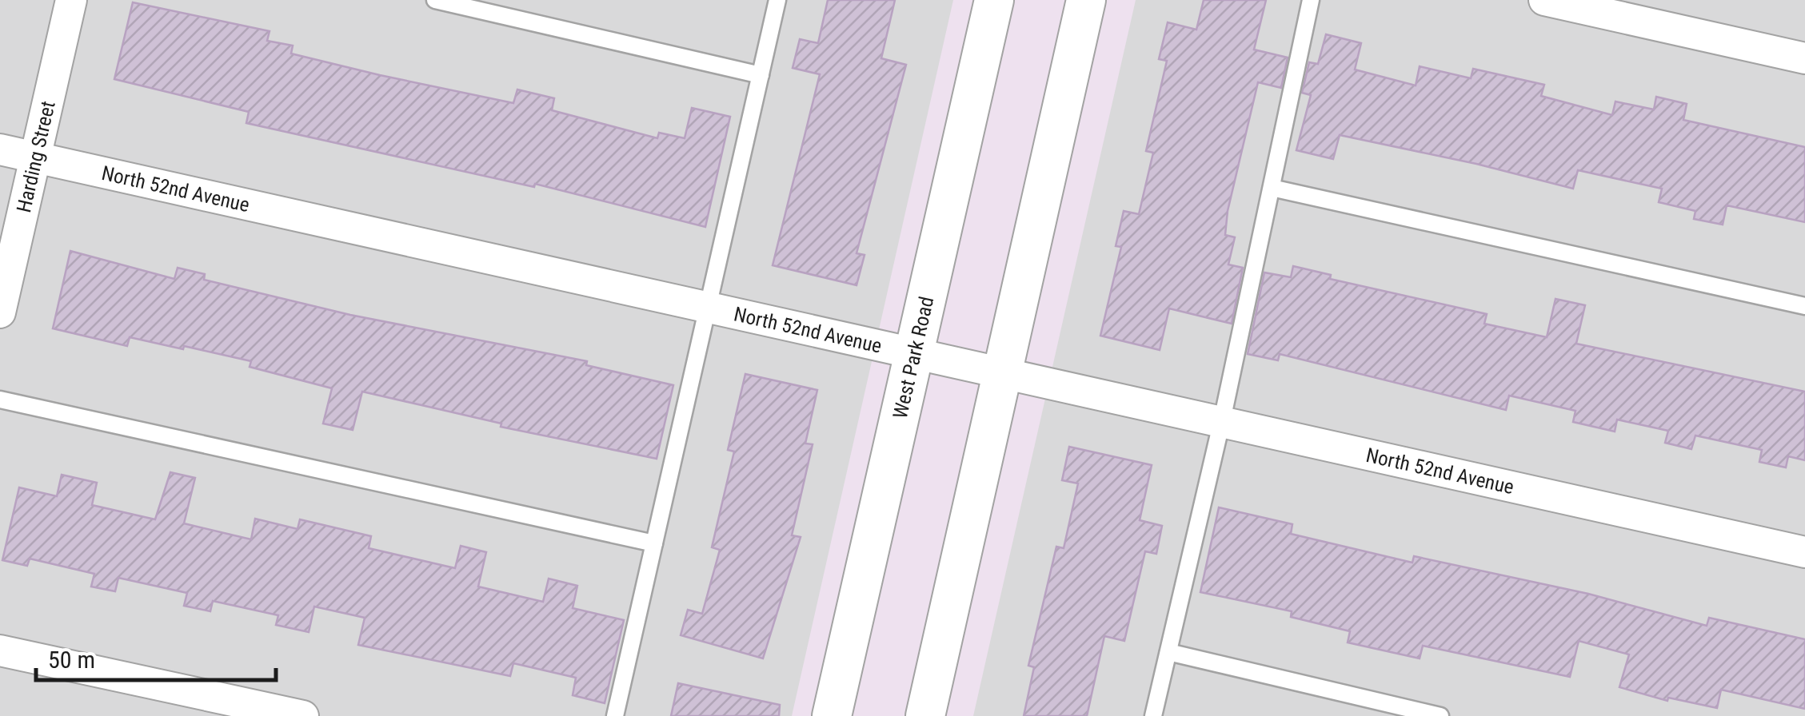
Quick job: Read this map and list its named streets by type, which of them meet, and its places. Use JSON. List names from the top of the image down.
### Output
{
  "streets": {
    "street": ["Harding Street", "North 52nd Avenue", "West Park Road"]
  },
  "crossings": [
    ["Harding Street", "North 52nd Avenue"],
    ["North 52nd Avenue", "West Park Road"]
  ],
  "scale_bar": "50 m"
}
